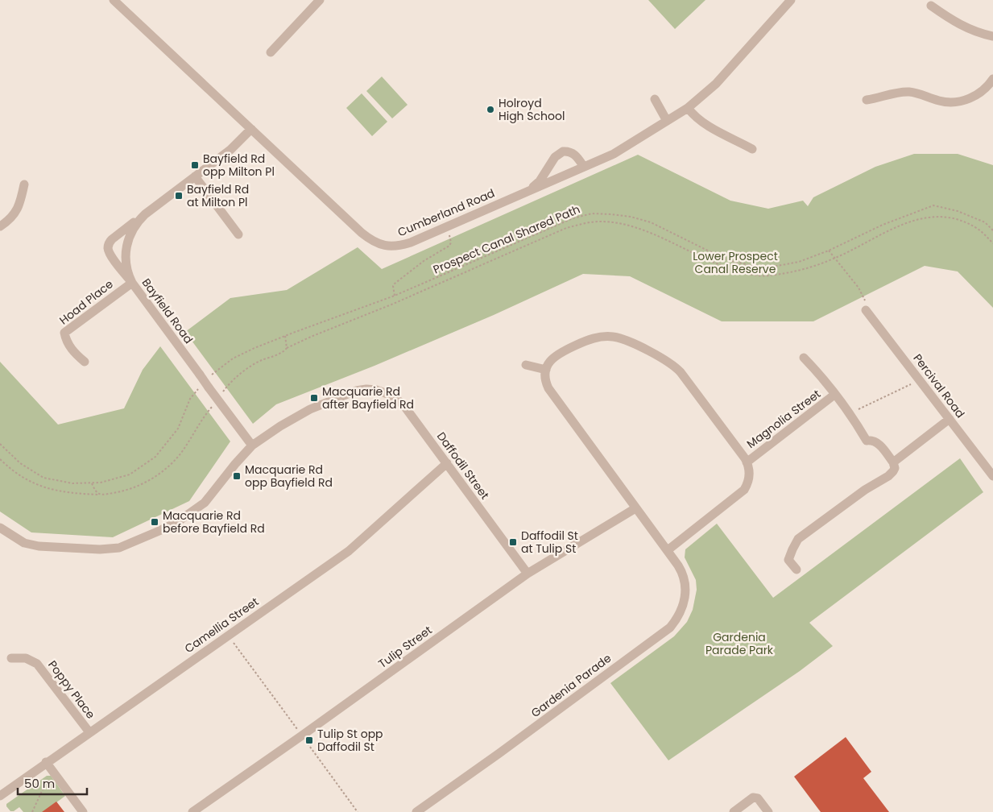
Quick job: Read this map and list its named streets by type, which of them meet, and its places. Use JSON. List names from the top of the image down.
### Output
{
  "streets": {
    "street": [
      "Cumberland Road",
      "Hoad Place",
      "Bayfield Road",
      "Percival Road",
      "Magnolia Street",
      "Daffodil Street",
      "Camellia Street",
      "Tulip Street",
      "Gardenia Parade",
      "Poppy Place"
    ],
    "path": ["Prospect Canal Shared Path"]
  },
  "crossings": [
    ["Cumberland Road", "Bayfield Road"],
    ["Hoad Place", "Bayfield Road"],
    ["Bayfield Road", "Daffodil Street"],
    ["Daffodil Street", "Camellia Street"],
    ["Daffodil Street", "Tulip Street"],
    ["Camellia Street", "Poppy Place"],
    ["Tulip Street", "Gardenia Parade"]
  ],
  "parks": ["Lower Prospect Canal Reserve", "Gardenia Parade Park"],
  "places": {
    "other": ["Holroyd High School"],
    "transit": [
      "Bayfield Rd opp Milton Pl",
      "Bayfield Rd at Milton Pl",
      "Macquarie Rd after Bayfield Rd",
      "Macquarie Rd opp Bayfield Rd",
      "Macquarie Rd before Bayfield Rd",
      "Daffodil St at Tulip St",
      "Tulip St opp Daffodil St"
    ]
  },
  "scale_bar": "50 m"
}
